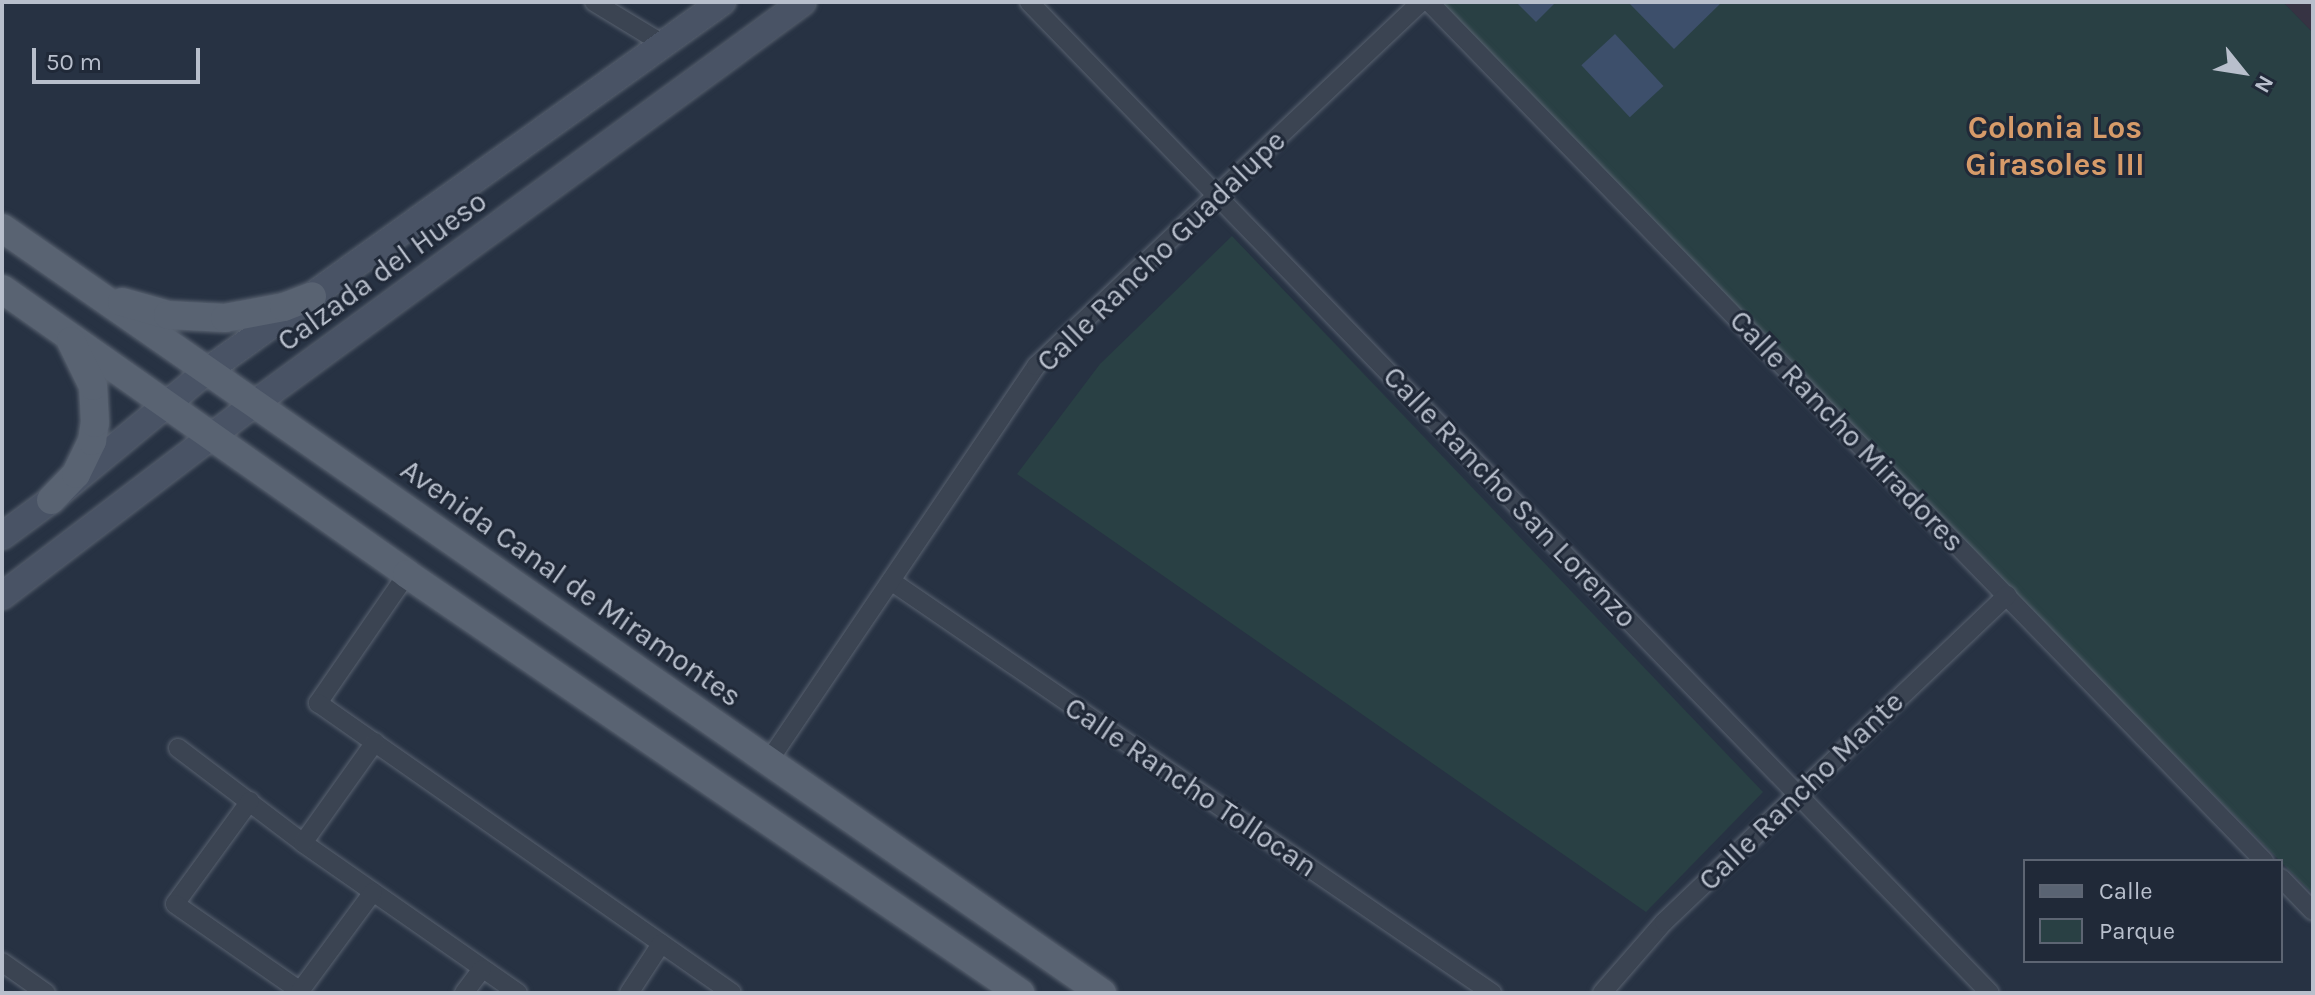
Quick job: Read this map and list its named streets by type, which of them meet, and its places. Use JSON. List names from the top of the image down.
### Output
{
  "streets": {
    "main road": ["Calzada del Hueso", "Avenida Canal de Miramontes"],
    "street": [
      "Calle Rancho Guadalupe",
      "Calle Rancho Miradores",
      "Calle Rancho San Lorenzo",
      "Calle Rancho Tollocan",
      "Calle Rancho Mante"
    ]
  },
  "crossings": [
    ["Calle Rancho Guadalupe", "Calle Rancho San Lorenzo"],
    ["Calle Rancho Guadalupe", "Avenida Canal de Miramontes"],
    ["Calle Rancho Guadalupe", "Calle Rancho Tollocan"],
    ["Calzada del Hueso", "Avenida Canal de Miramontes"],
    ["Calle Rancho Miradores", "Calle Rancho Mante"],
    ["Calle Rancho San Lorenzo", "Calle Rancho Mante"]
  ],
  "districts": ["Colonia Los Girasoles III"],
  "legend": ["Calle", "Parque"],
  "scale_bar": "50 m",
  "north": "bottom right"
}
